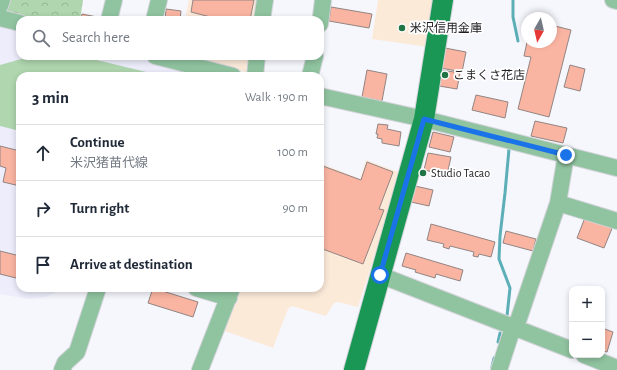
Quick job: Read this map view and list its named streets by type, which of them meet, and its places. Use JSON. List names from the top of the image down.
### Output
{
  "places": ["米沢信用金庫", "こまくさ花店", "Studio Tacao"],
  "north": "bottom",
  "page": {
    "search": "Search here",
    "heading": ["3 min", "Walk · 190 m"],
    "list": [
      ["Continue", "米沢猪苗代線", "100 m"],
      ["Turn right", "90 m"],
      "Arrive at destination"
    ],
    "map_buttons": ["+", "−"]
  }
}
